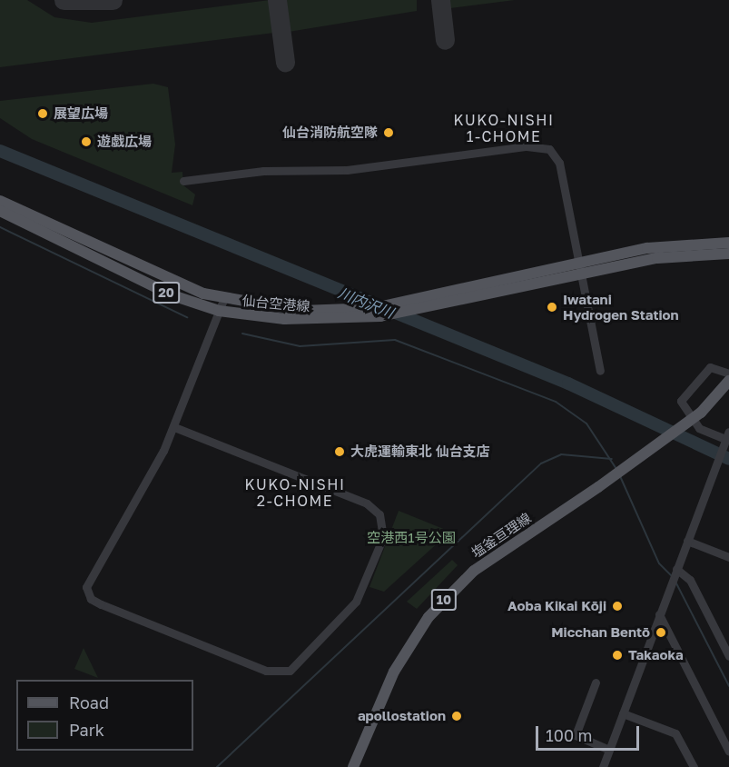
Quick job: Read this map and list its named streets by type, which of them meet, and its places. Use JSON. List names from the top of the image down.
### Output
{
  "streets": {
    "main road": [
      "20",
      "仙台空港線",
      "塩釜亘理線",
      "10"
    ]
  },
  "districts": ["KUKO-NISHI 1-CHOME", "KUKO-NISHI 2-CHOME"],
  "water": ["川内沢川"],
  "parks": ["空港西1号公園"],
  "places": [
    "展望広場",
    "仙台消防航空隊",
    "遊戯広場",
    "Iwatani Hydrogen Station",
    "大虎運輸東北 仙台支店",
    "Aoba Kikai Kōji",
    "Micchan Bentō",
    "Takaoka",
    "apollostation"
  ],
  "legend": ["Road", "Park"],
  "scale_bar": "100 m"
}
